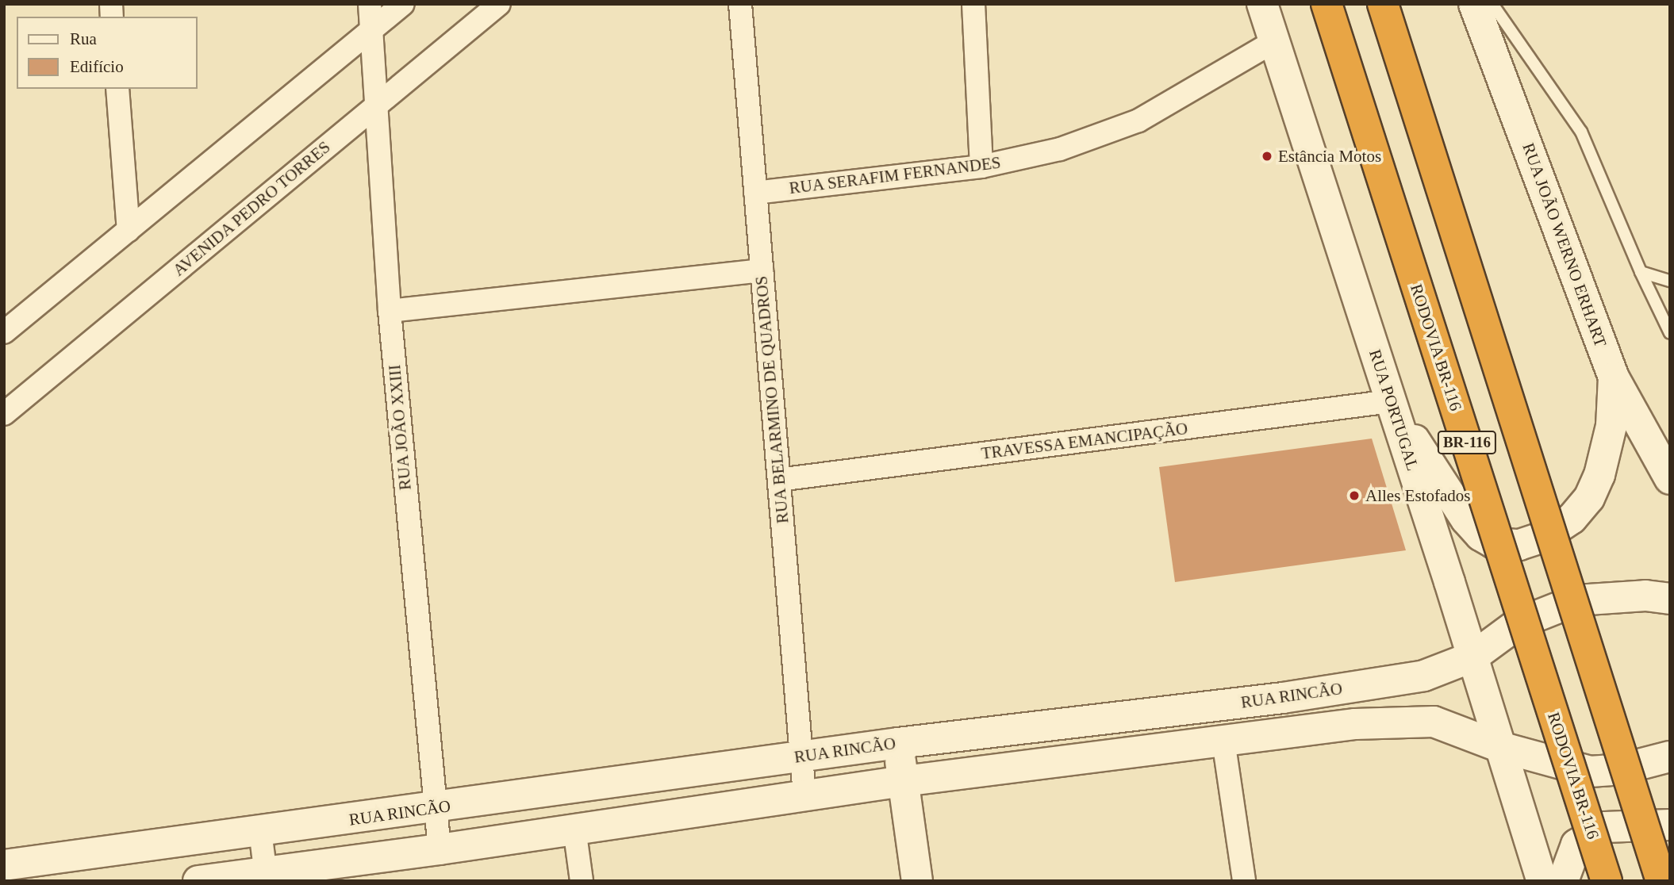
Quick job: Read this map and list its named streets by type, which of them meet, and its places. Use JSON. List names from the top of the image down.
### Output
{
  "streets": {
    "highway": ["RODOVIA BR-116", "BR-116"],
    "main road": ["RUA JOÃO WERNO ERHART", "RUA PORTUGAL", "RUA RINCÃO"],
    "street": [
      "RUA SERAFIM FERNANDES",
      "AVENIDA PEDRO TORRES",
      "RUA BELARMINO DE QUADROS",
      "RUA JOÃO XXIII",
      "TRAVESSA EMANCIPAÇÃO"
    ]
  },
  "crossings": [
    ["RUA SERAFIM FERNANDES", "RUA BELARMINO DE QUADROS"],
    ["RUA SERAFIM FERNANDES", "RUA PORTUGAL"],
    ["AVENIDA PEDRO TORRES", "RUA JOÃO XXIII"],
    ["RUA BELARMINO DE QUADROS", "TRAVESSA EMANCIPAÇÃO"],
    ["RUA BELARMINO DE QUADROS", "RUA RINCÃO"],
    ["RUA PORTUGAL", "TRAVESSA EMANCIPAÇÃO"],
    ["RUA PORTUGAL", "RUA RINCÃO"],
    ["RUA JOÃO XXIII", "RUA RINCÃO"]
  ],
  "places": ["Estância Motos", "Alles Estofados"],
  "legend": ["Rua", "Edifício"]
}
